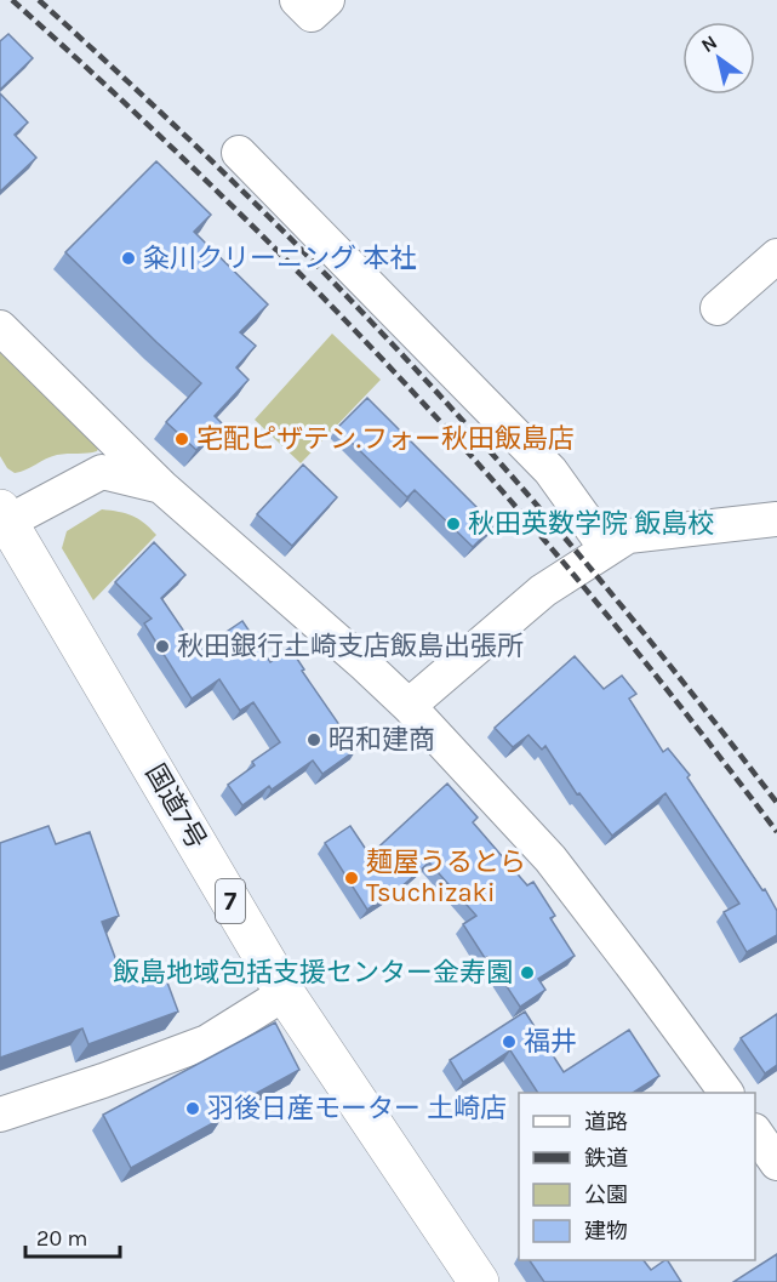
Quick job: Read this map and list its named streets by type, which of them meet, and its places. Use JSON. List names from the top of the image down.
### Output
{
  "streets": {
    "highway": ["国道7号", "7"]
  },
  "places": [
    "粂川クリーニング 本社",
    "宅配ピザテン.フォー秋田飯島店",
    "秋田英数学院 飯島校",
    "秋田銀行土崎支店飯島出張所",
    "昭和建商",
    "麺屋うるとら Tsuchizaki",
    "飯島地域包括支援センター金寿園",
    "福井",
    "羽後日産モーター 土崎店"
  ],
  "legend": [
    "道路",
    "鉄道",
    "公園",
    "建物"
  ],
  "scale_bar": "20 m",
  "north": "top left"
}
